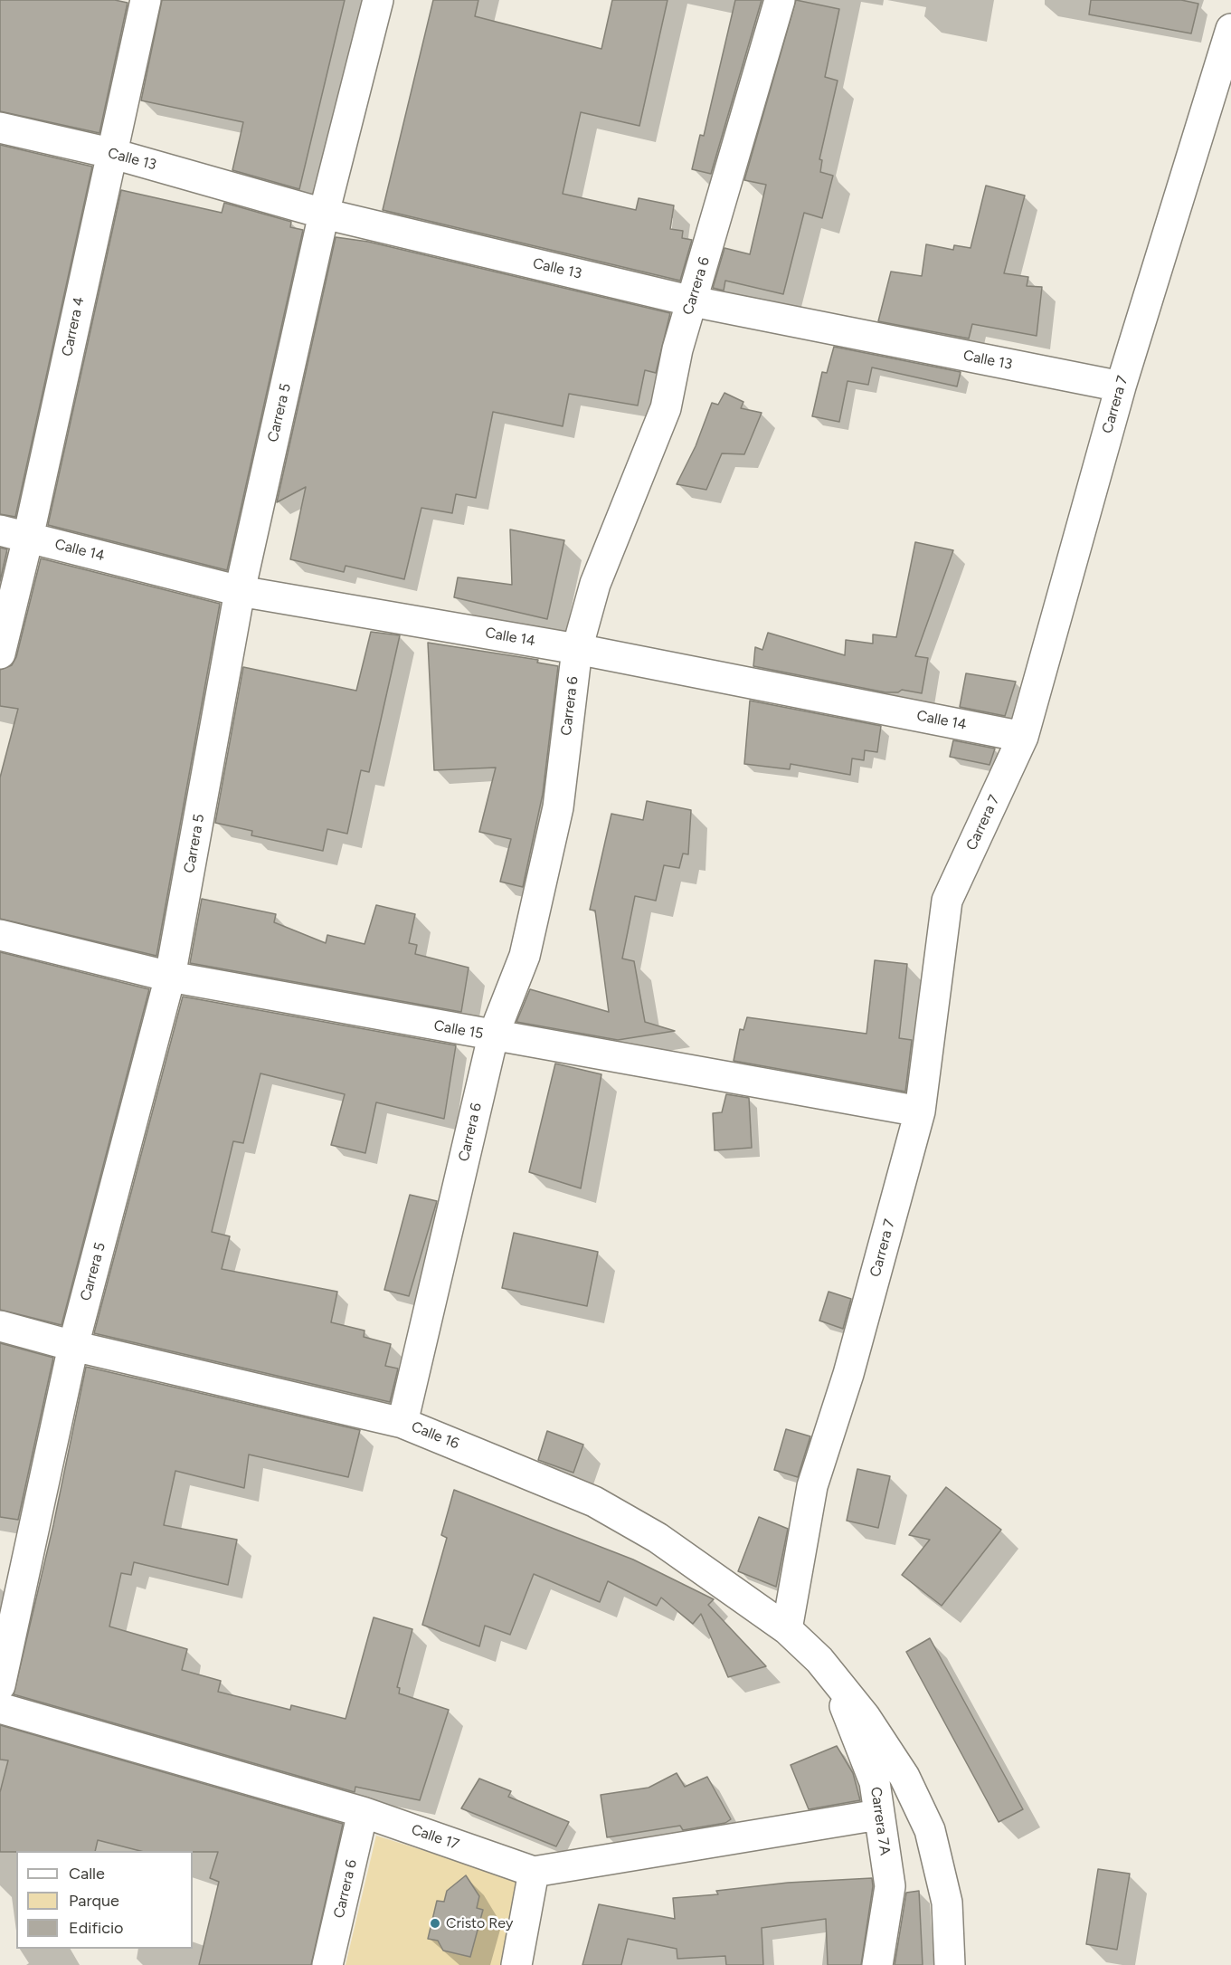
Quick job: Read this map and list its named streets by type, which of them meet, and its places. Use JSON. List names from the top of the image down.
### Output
{
  "streets": {
    "street": [
      "Calle 13",
      "Carrera 6",
      "Carrera 4",
      "Carrera 7",
      "Carrera 5",
      "Calle 14",
      "Calle 15",
      "Calle 16",
      "Carrera 7A",
      "Calle 17"
    ]
  },
  "crossings": [
    ["Calle 13", "Carrera 6"],
    ["Calle 13", "Carrera 4"],
    ["Calle 13", "Carrera 7"],
    ["Calle 13", "Carrera 5"],
    ["Carrera 6", "Calle 14"],
    ["Carrera 6", "Calle 15"],
    ["Carrera 6", "Calle 16"],
    ["Carrera 6", "Calle 17"],
    ["Carrera 4", "Calle 14"],
    ["Carrera 7", "Calle 14"],
    ["Carrera 7", "Calle 15"],
    ["Carrera 7", "Calle 16"],
    ["Carrera 5", "Calle 14"],
    ["Carrera 5", "Calle 15"],
    ["Carrera 5", "Calle 16"],
    ["Calle 16", "Carrera 7A"],
    ["Carrera 7A", "Calle 17"]
  ],
  "places": ["Cristo Rey"],
  "legend": ["Calle", "Parque", "Edificio"]
}
